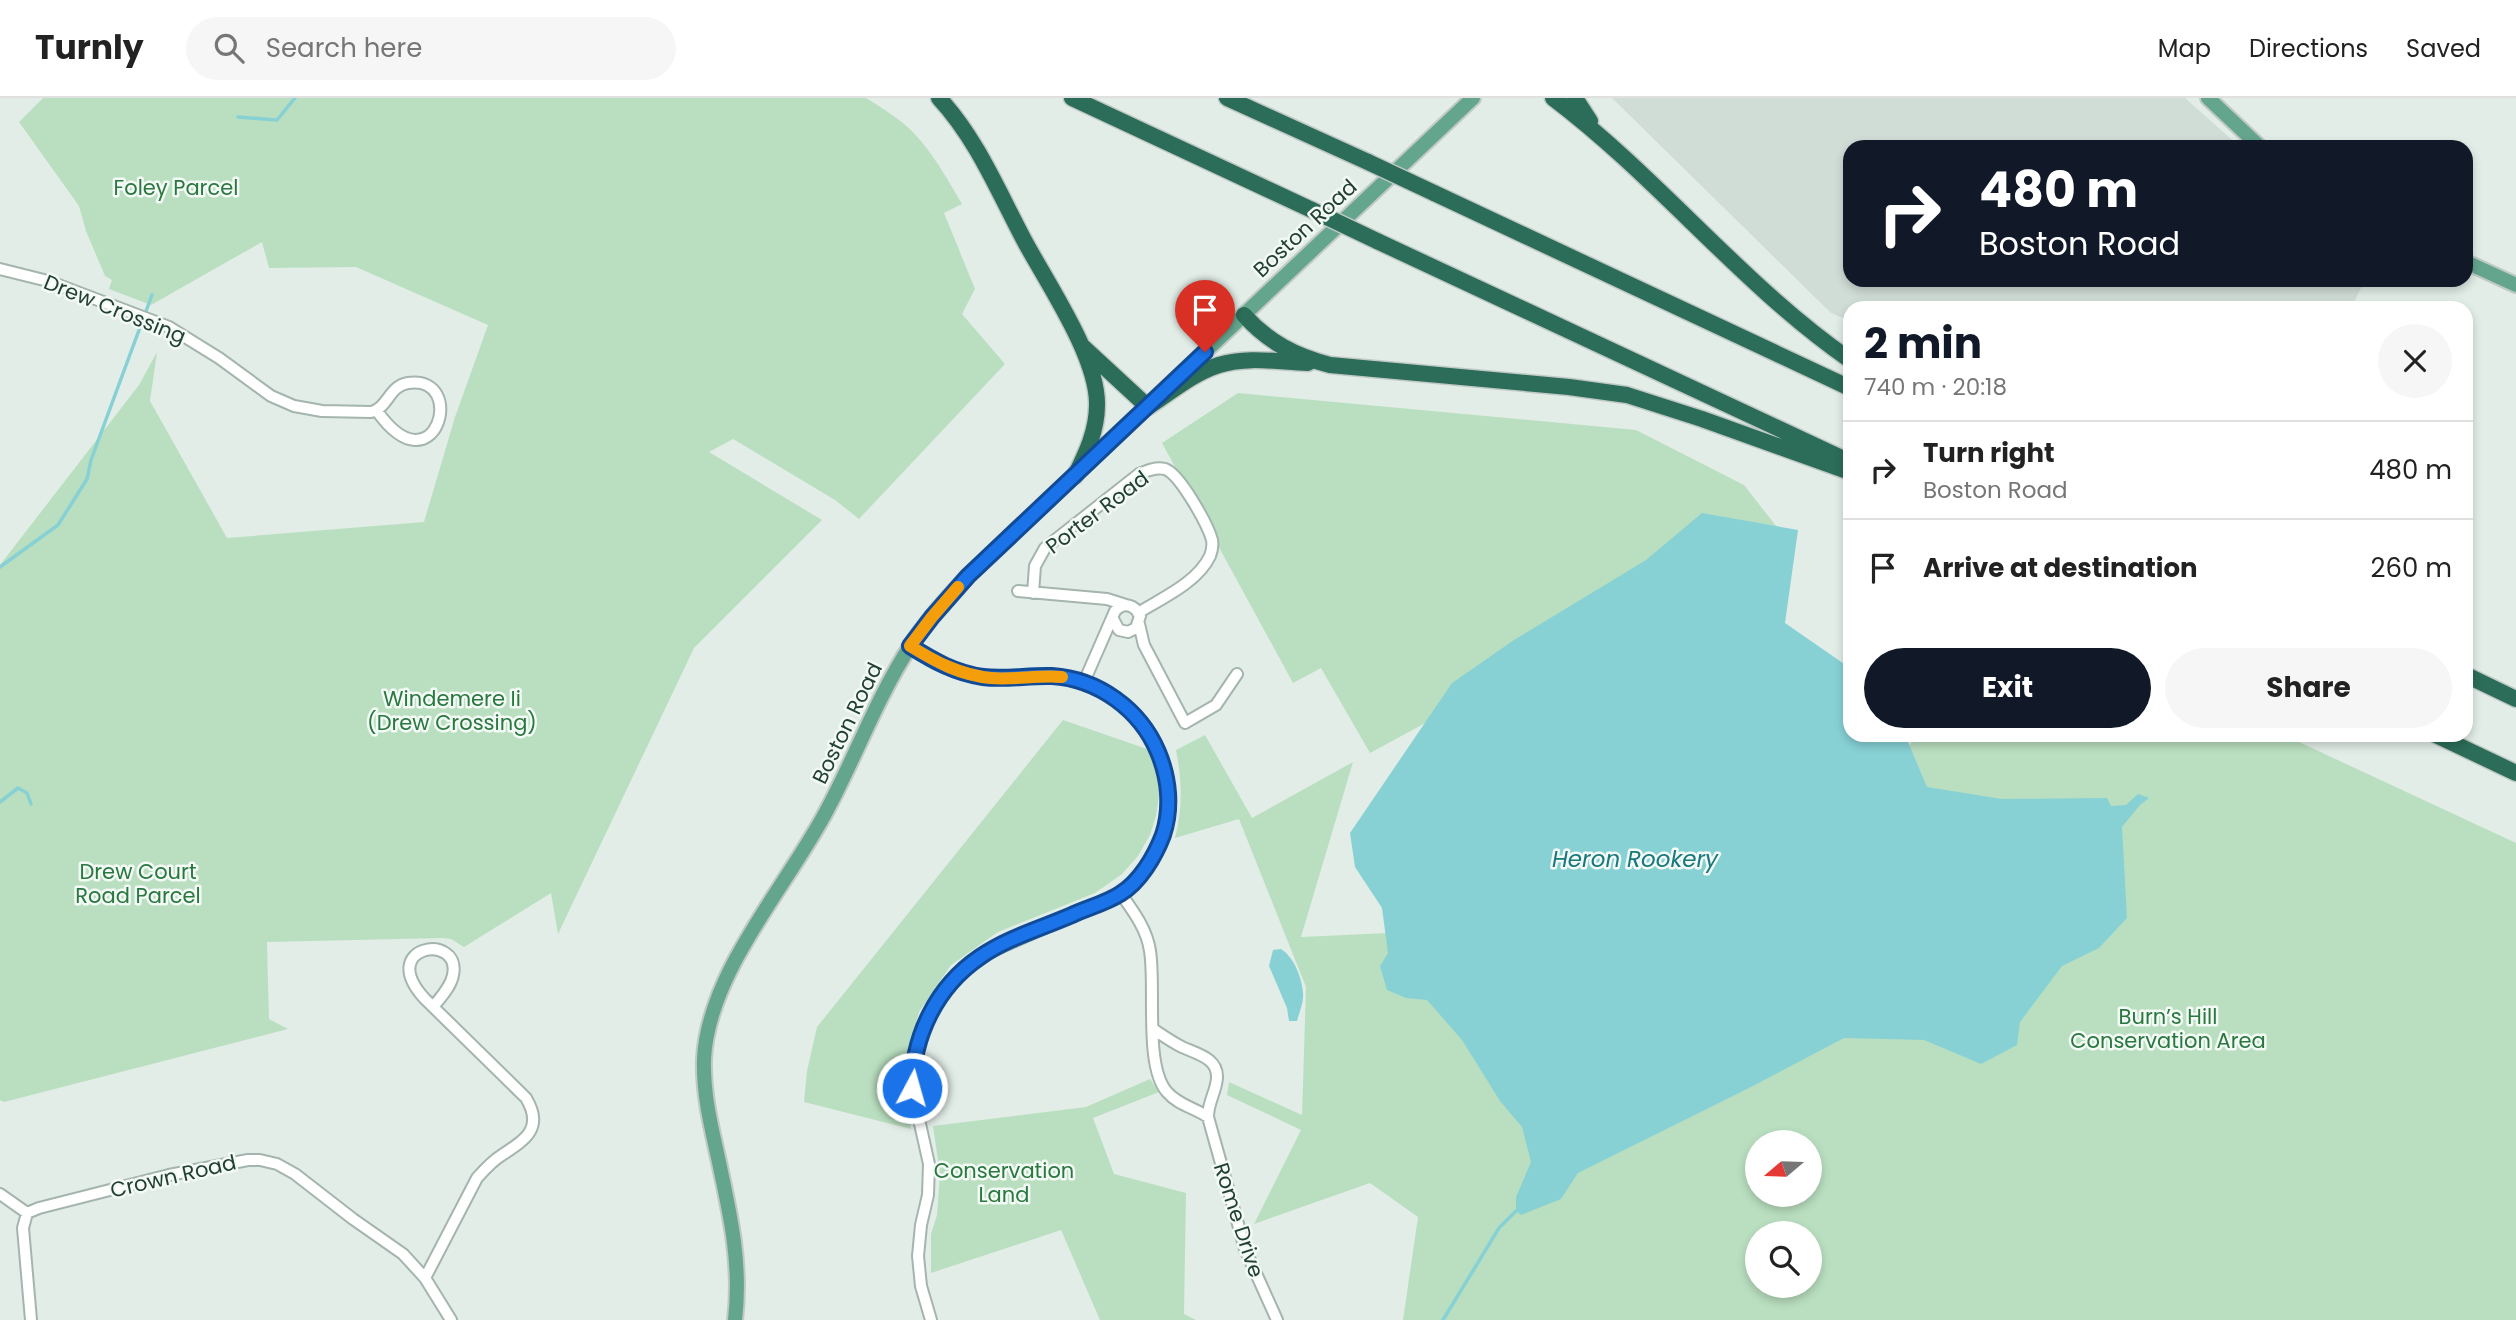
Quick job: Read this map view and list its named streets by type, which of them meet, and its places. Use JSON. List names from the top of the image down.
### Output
{
  "streets": {
    "main road": ["Boston Road"],
    "street": [
      "Drew Crossing",
      "Porter Road",
      "Crown Road",
      "Rome Drive"
    ]
  },
  "water": ["Heron Rookery"],
  "parks": [
    "Foley Parcel",
    "Windemere Ii (Drew Crossing)",
    "Drew Court Road Parcel",
    "Burn’s Hill Conservation Area",
    "Conservation Land"
  ],
  "north": "left",
  "page": {
    "header": "Turnly",
    "search": "Search here",
    "nav": ["Map", "Directions", "Saved"],
    "turn": ["480 m", "Boston Road"],
    "heading": ["2 min", "740 m · 20:18"],
    "list": [
      {
        "name": "Turn right",
        "note": "Boston Road",
        "value": "480 m"
      },
      {
        "name": "Arrive at destination",
        "value": "260 m"
      }
    ],
    "buttons": ["Exit", "Share"]
  }
}
